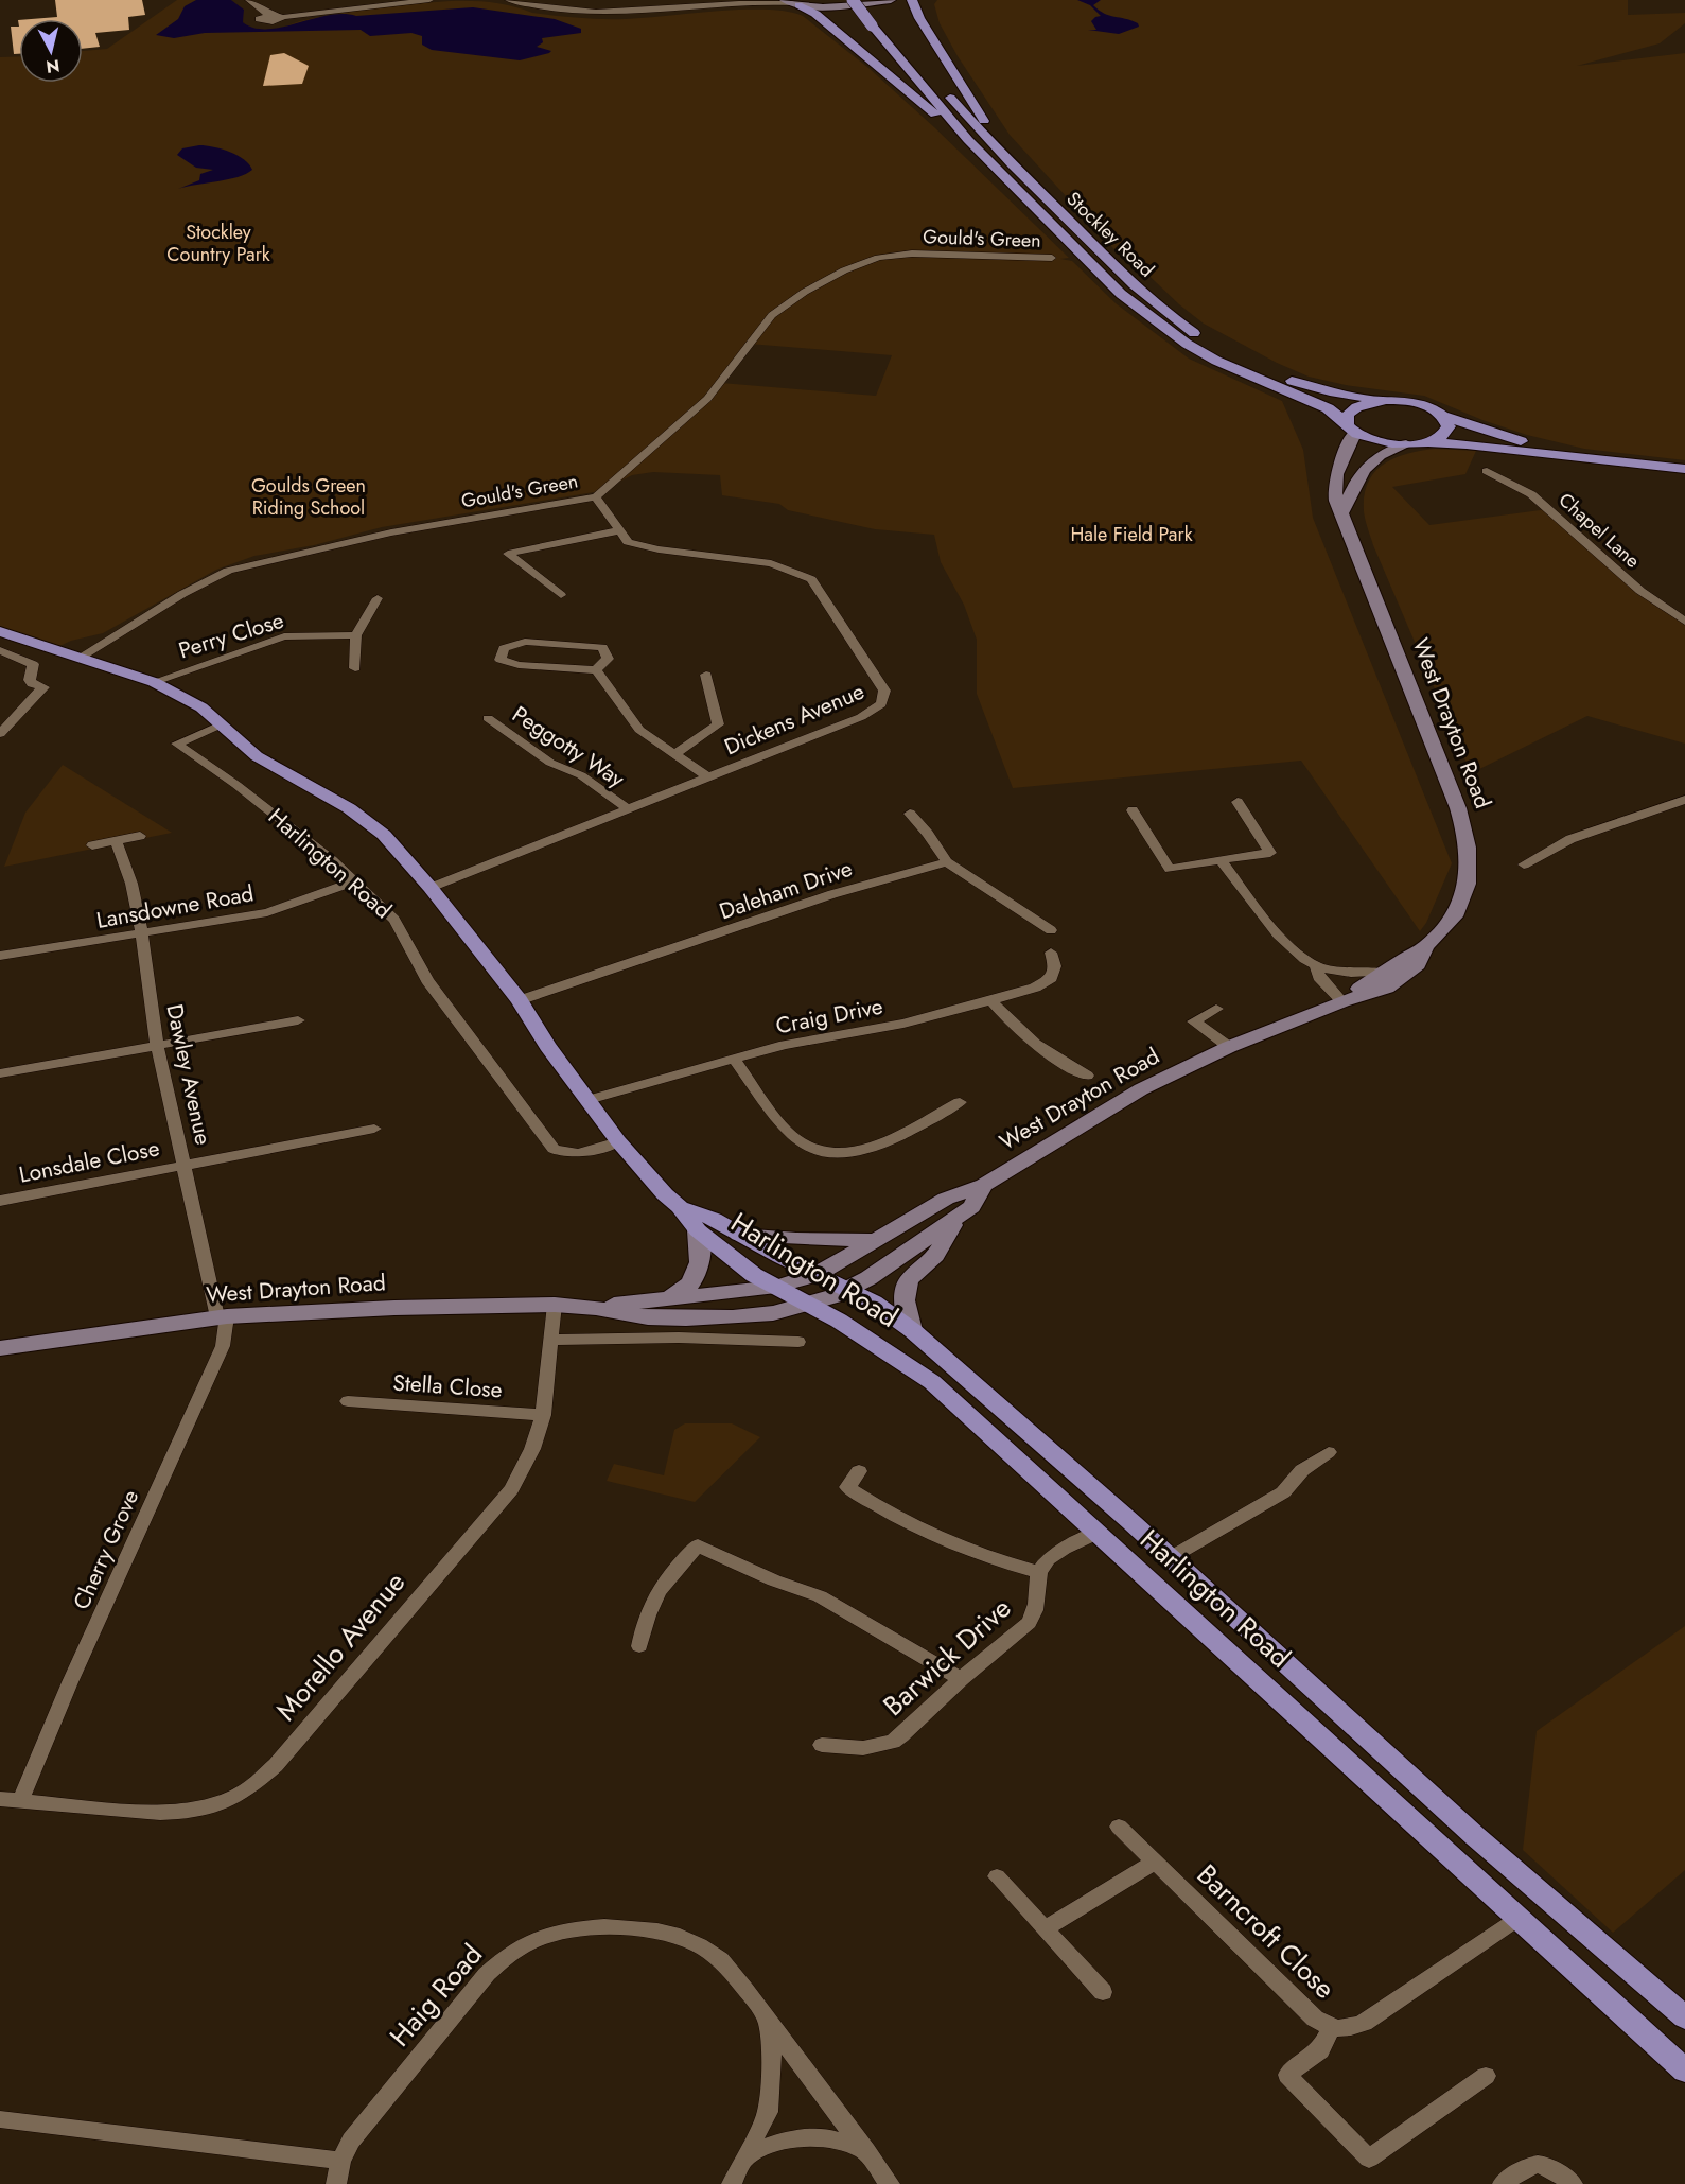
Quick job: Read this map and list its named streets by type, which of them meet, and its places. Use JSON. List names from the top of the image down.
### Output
{
  "streets": {
    "main road": ["Stockley Road", "West Drayton Road", "Harlington Road"],
    "street": [
      "Gould's Green",
      "Chapel Lane",
      "Perry Close",
      "Dickens Avenue",
      "Peggotty Way",
      "Daleham Drive",
      "Lansdowne Road",
      "Craig Drive",
      "Dawley Avenue",
      "Lonsdale Close",
      "Stella Close",
      "Cherry Grove",
      "Morello Avenue",
      "Barwick Drive",
      "Barncroft Close",
      "Haig Road"
    ]
  },
  "crossings": [
    ["Stockley Road", "West Drayton Road"],
    ["Gould's Green", "Dickens Avenue"],
    ["Gould's Green", "Harlington Road"],
    ["Perry Close", "Harlington Road"],
    ["Dickens Avenue", "Peggotty Way"],
    ["Dickens Avenue", "Harlington Road"],
    ["West Drayton Road", "Harlington Road"],
    ["West Drayton Road", "Dawley Avenue"],
    ["West Drayton Road", "Cherry Grove"],
    ["West Drayton Road", "Morello Avenue"],
    ["Harlington Road", "Daleham Drive"],
    ["Harlington Road", "Lansdowne Road"],
    ["Harlington Road", "Craig Drive"],
    ["Harlington Road", "Barncroft Close"],
    ["Lansdowne Road", "Dawley Avenue"],
    ["Dawley Avenue", "Lonsdale Close"],
    ["Dawley Avenue", "Cherry Grove"],
    ["Stella Close", "Morello Avenue"],
    ["Cherry Grove", "Morello Avenue"]
  ],
  "parks": ["Stockley Country Park", "Goulds Green Riding School", "Hale Field Park"],
  "north": "bottom"
}
